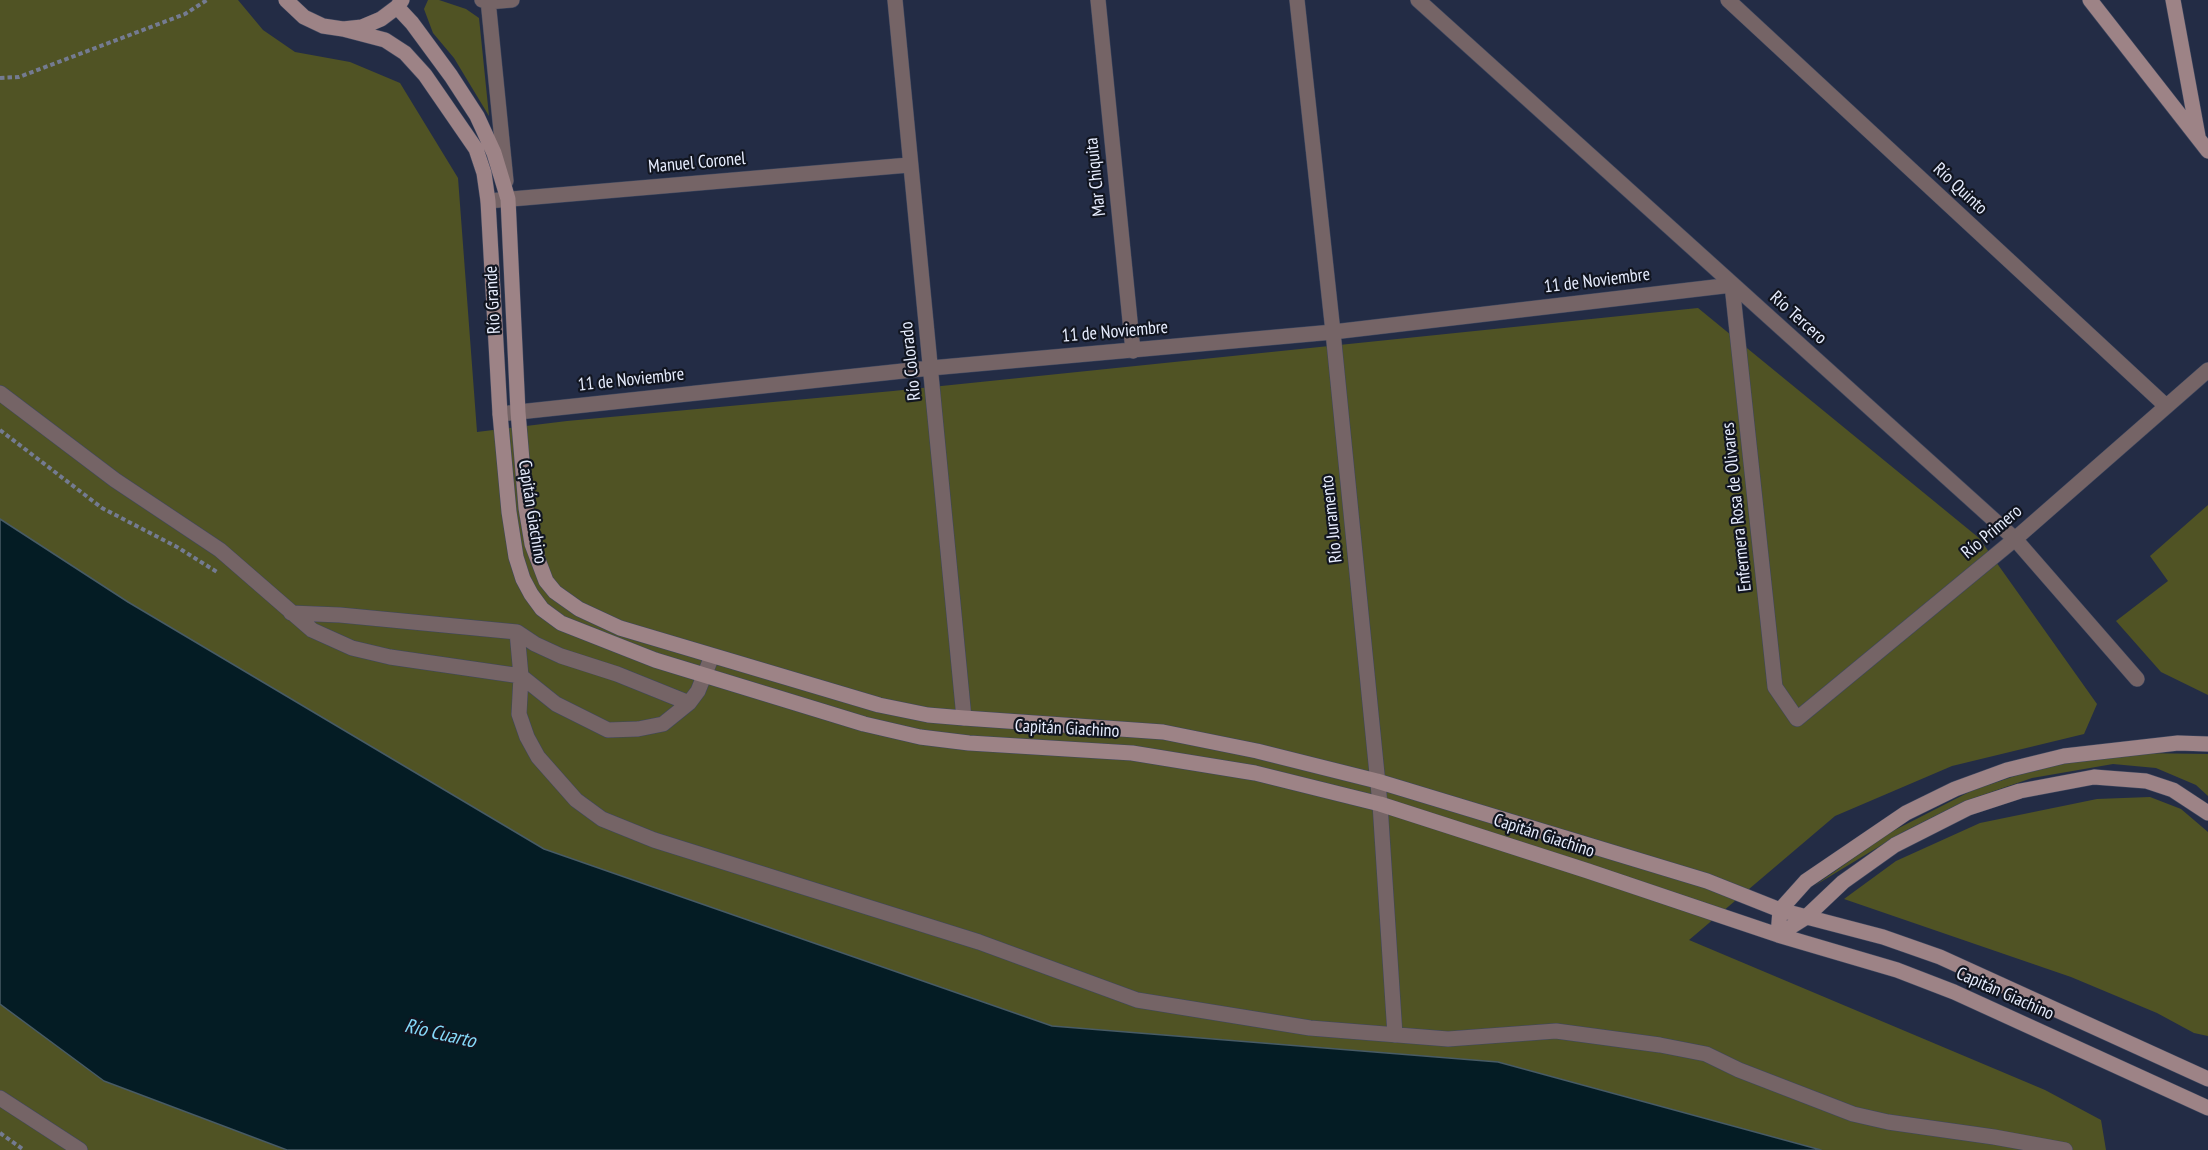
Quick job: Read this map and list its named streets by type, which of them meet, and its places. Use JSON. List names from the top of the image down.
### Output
{
  "streets": {
    "main road": ["Río Grande", "Capitán Giachino"],
    "street": [
      "Manuel Coronel",
      "Mar Chiquita",
      "Río Quinto",
      "11 de Noviembre",
      "Río Tercero",
      "Río Colorado",
      "Enfermera Rosa de Olivares",
      "Río Juramento",
      "Río Primero"
    ]
  },
  "crossings": [
    ["Manuel Coronel", "Río Grande"],
    ["Manuel Coronel", "Río Colorado"],
    ["Manuel Coronel", "Capitán Giachino"],
    ["Mar Chiquita", "11 de Noviembre"],
    ["Río Quinto", "Río Primero"],
    ["11 de Noviembre", "Río Grande"],
    ["11 de Noviembre", "Río Tercero"],
    ["11 de Noviembre", "Río Colorado"],
    ["11 de Noviembre", "Enfermera Rosa de Olivares"],
    ["11 de Noviembre", "Capitán Giachino"],
    ["11 de Noviembre", "Río Juramento"],
    ["Río Grande", "Capitán Giachino"],
    ["Río Tercero", "Enfermera Rosa de Olivares"],
    ["Río Tercero", "Río Primero"],
    ["Río Colorado", "Capitán Giachino"],
    ["Enfermera Rosa de Olivares", "Río Primero"],
    ["Capitán Giachino", "Río Juramento"]
  ],
  "water": ["Río Cuarto"]
}
